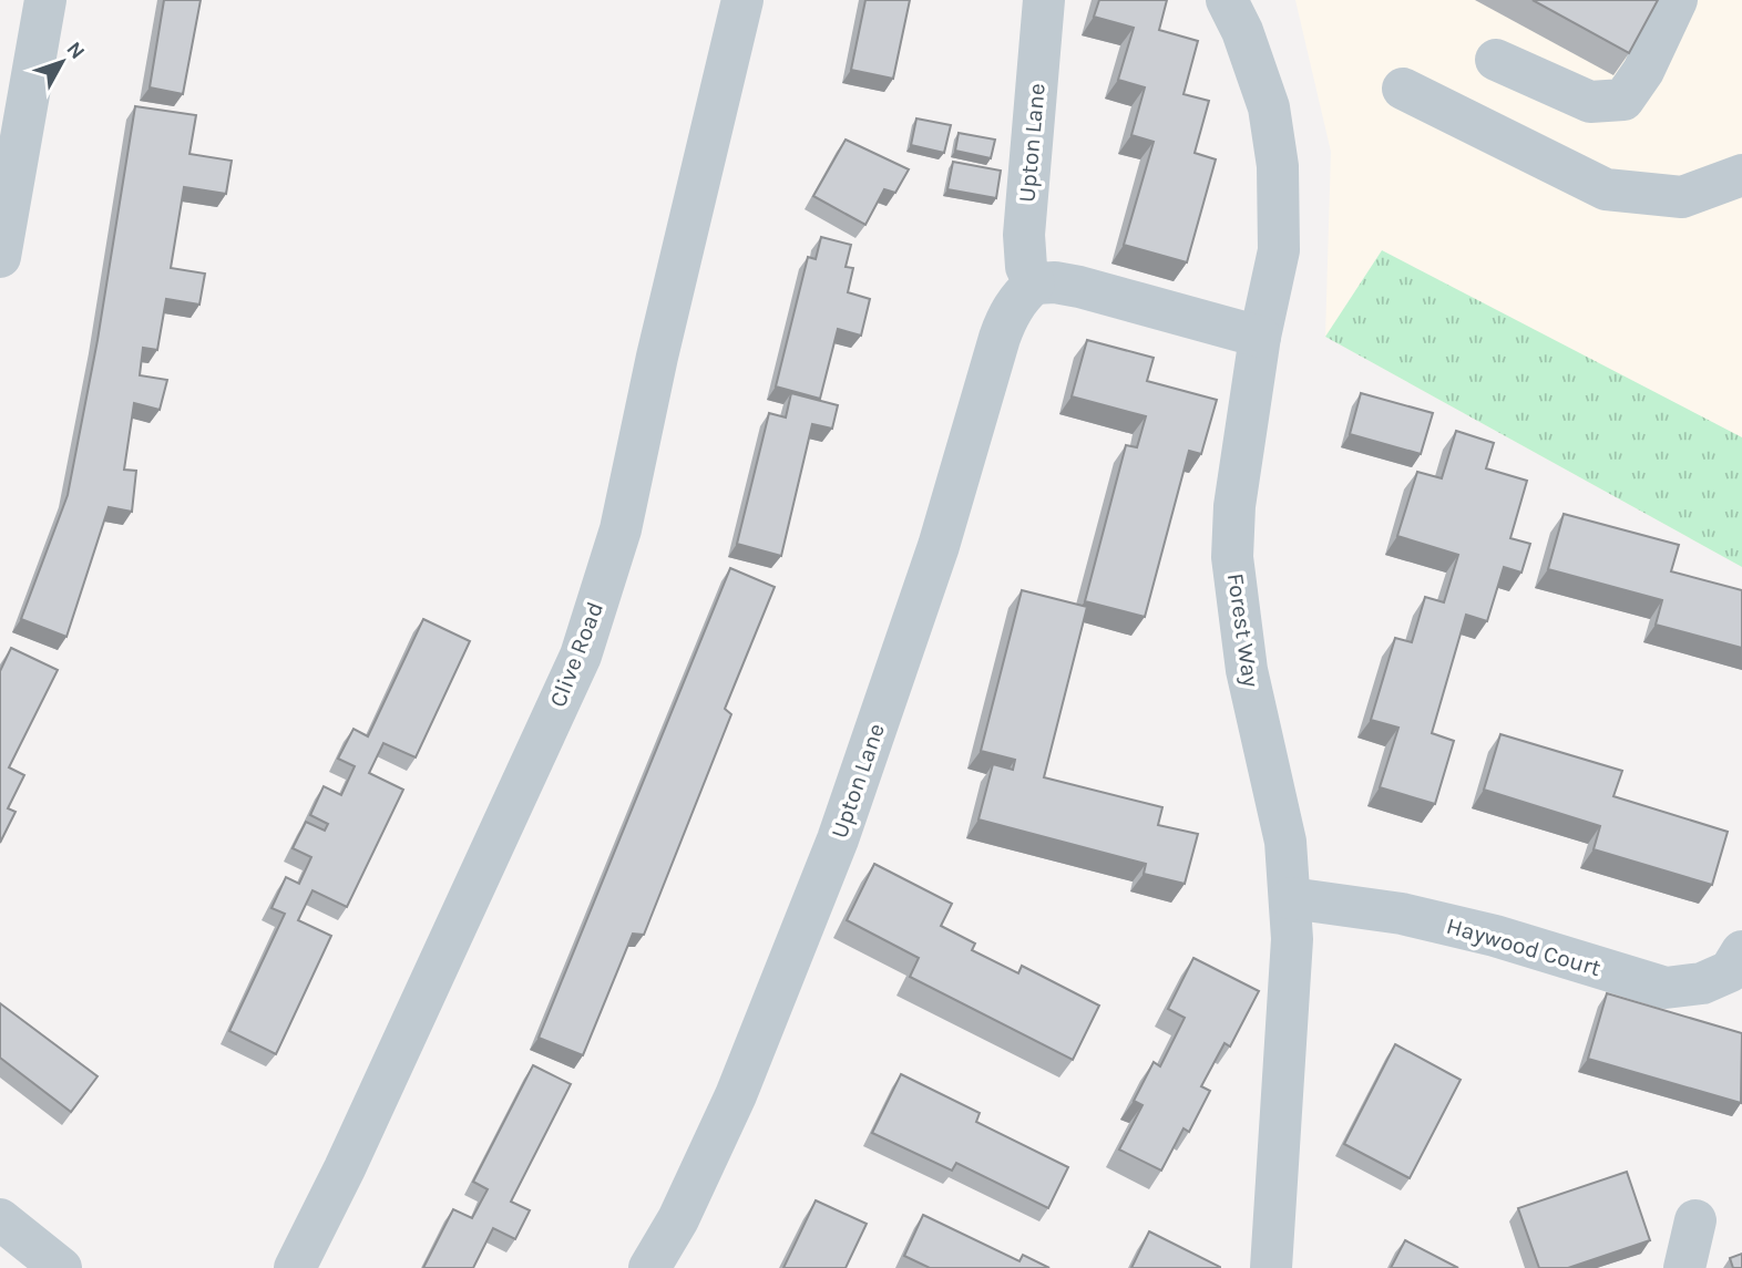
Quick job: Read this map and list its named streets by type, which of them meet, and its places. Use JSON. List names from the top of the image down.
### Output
{
  "streets": {
    "street": [
      "Upton Lane",
      "Forest Way",
      "Clive Road",
      "Haywood Court"
    ]
  },
  "crossings": [
    ["Forest Way", "Haywood Court"]
  ],
  "north": "top right"
}
